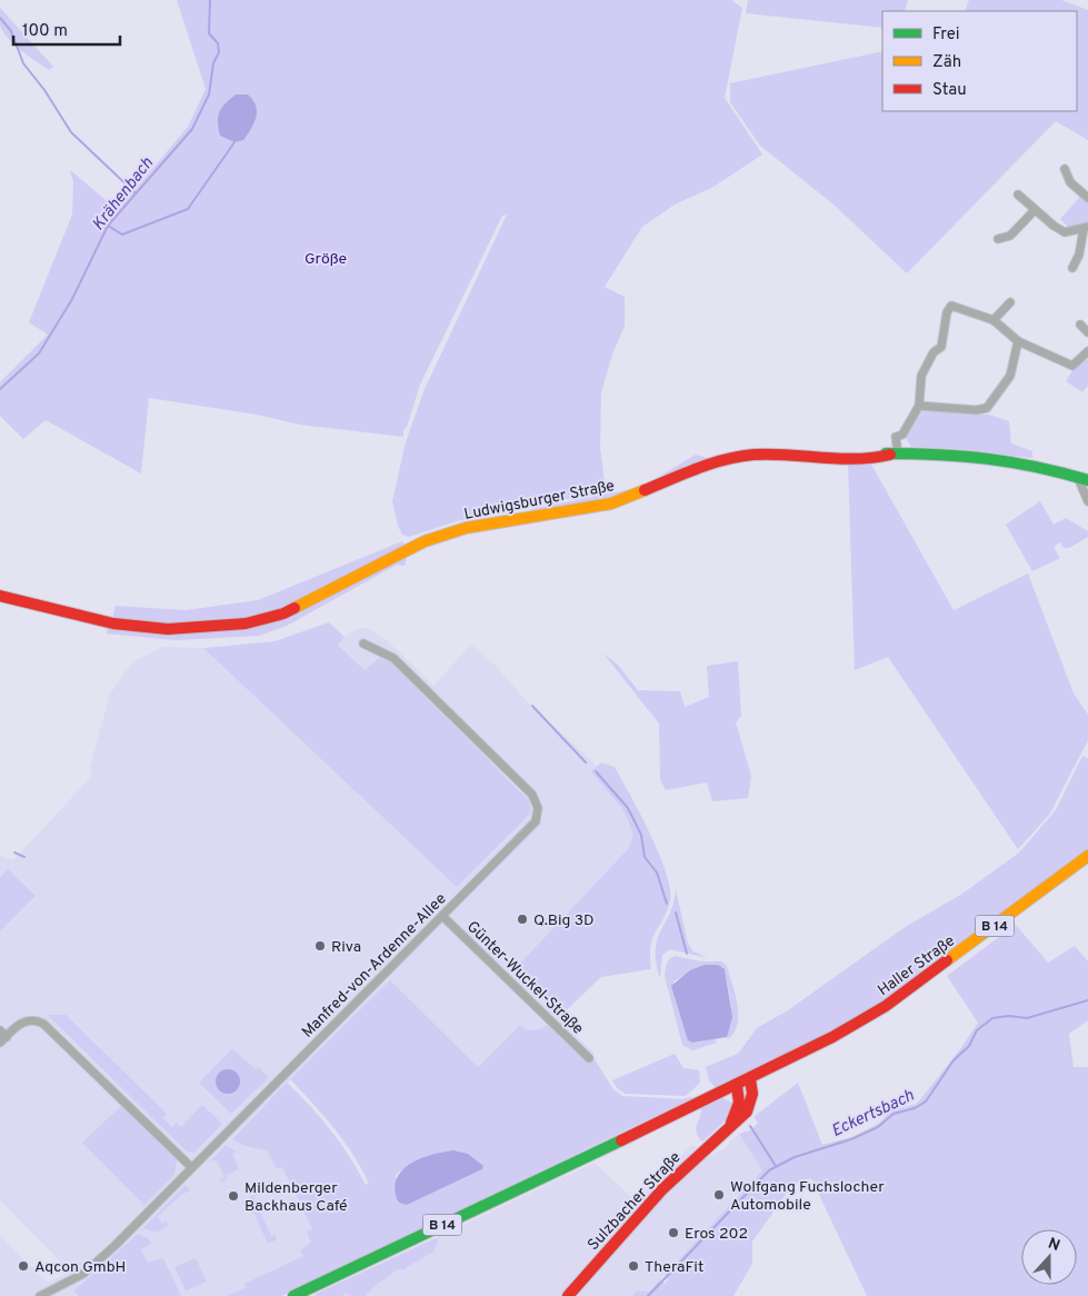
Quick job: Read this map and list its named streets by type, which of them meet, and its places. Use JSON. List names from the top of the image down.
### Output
{
  "streets": {
    "street": [
      "Ludwigsburger Straße",
      "B 14",
      "Manfred-von-Ardenne-Allee",
      "Haller Straße",
      "Günter-Wuckel-Straße",
      "Sulzbacher Straße"
    ]
  },
  "crossings": [
    ["B 14", "Haller Straße"],
    ["B 14", "Sulzbacher Straße"],
    ["Manfred-von-Ardenne-Allee", "Günter-Wuckel-Straße"],
    ["Haller Straße", "Sulzbacher Straße"]
  ],
  "water": ["Krähenbach", "Eckertsbach"],
  "parks": ["Größe"],
  "places": [
    "Q.Big 3D",
    "Riva",
    "Wolfgang Fuchslocher Automobile",
    "Mildenberger Backhaus Café",
    "Eros 202",
    "Aqcon GmbH",
    "TheraFit"
  ],
  "legend": ["Frei", "Zäh", "Stau"],
  "scale_bar": "100 m",
  "north": "top"
}
